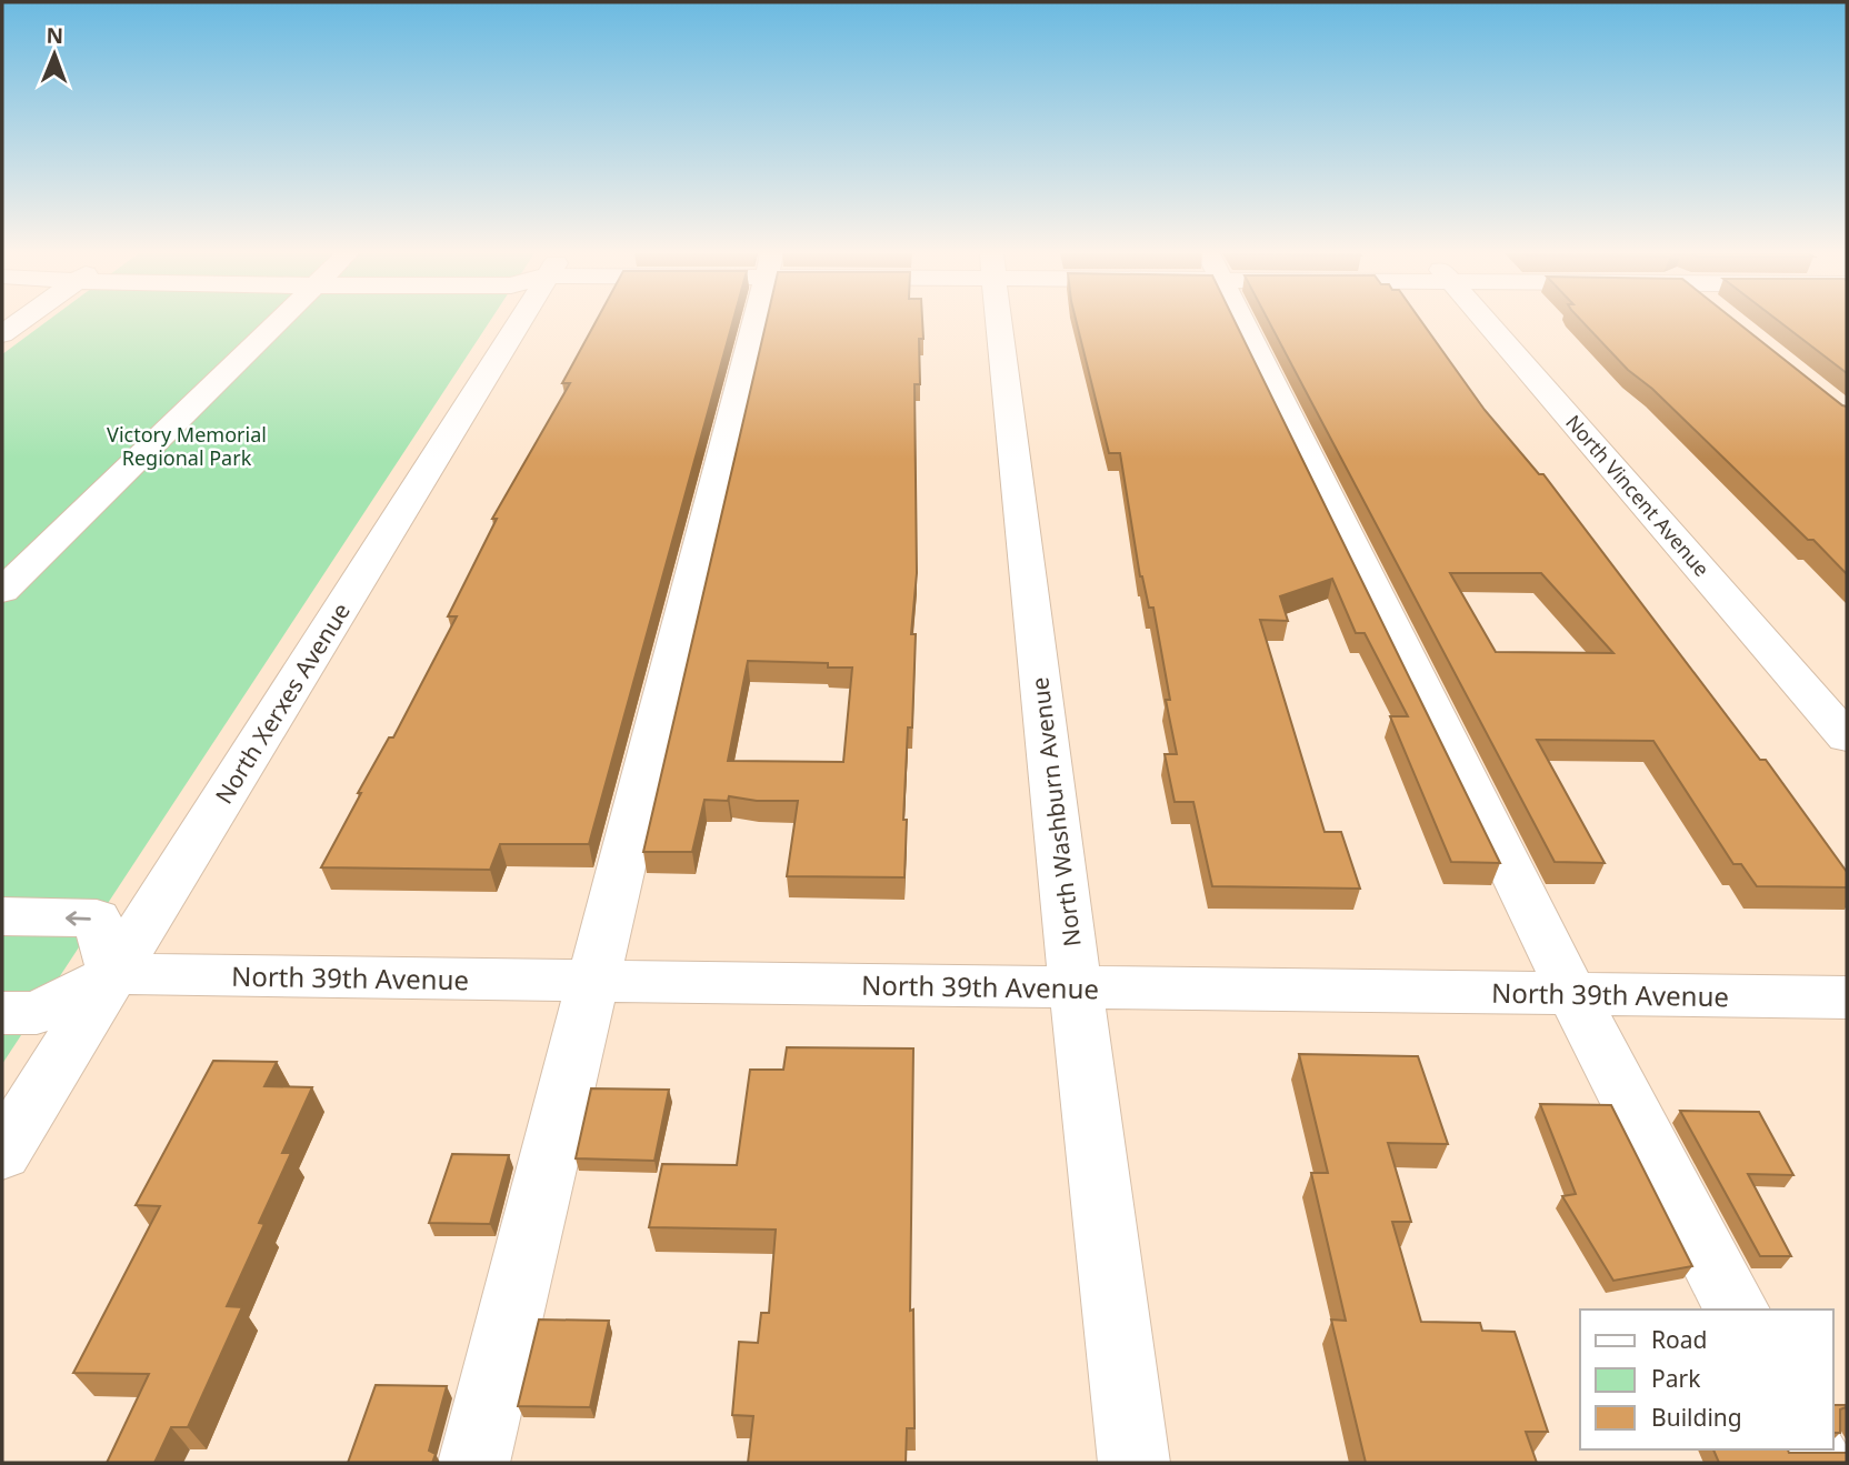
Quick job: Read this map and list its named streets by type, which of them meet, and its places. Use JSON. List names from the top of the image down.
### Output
{
  "streets": {
    "street": [
      "North Vincent Avenue",
      "North Xerxes Avenue",
      "North Washburn Avenue",
      "North 39th Avenue"
    ]
  },
  "crossings": [
    ["North Xerxes Avenue", "North 39th Avenue"],
    ["North Washburn Avenue", "North 39th Avenue"]
  ],
  "parks": ["Victory Memorial Regional Park"],
  "legend": ["Road", "Park", "Building"],
  "north": "top"
}
